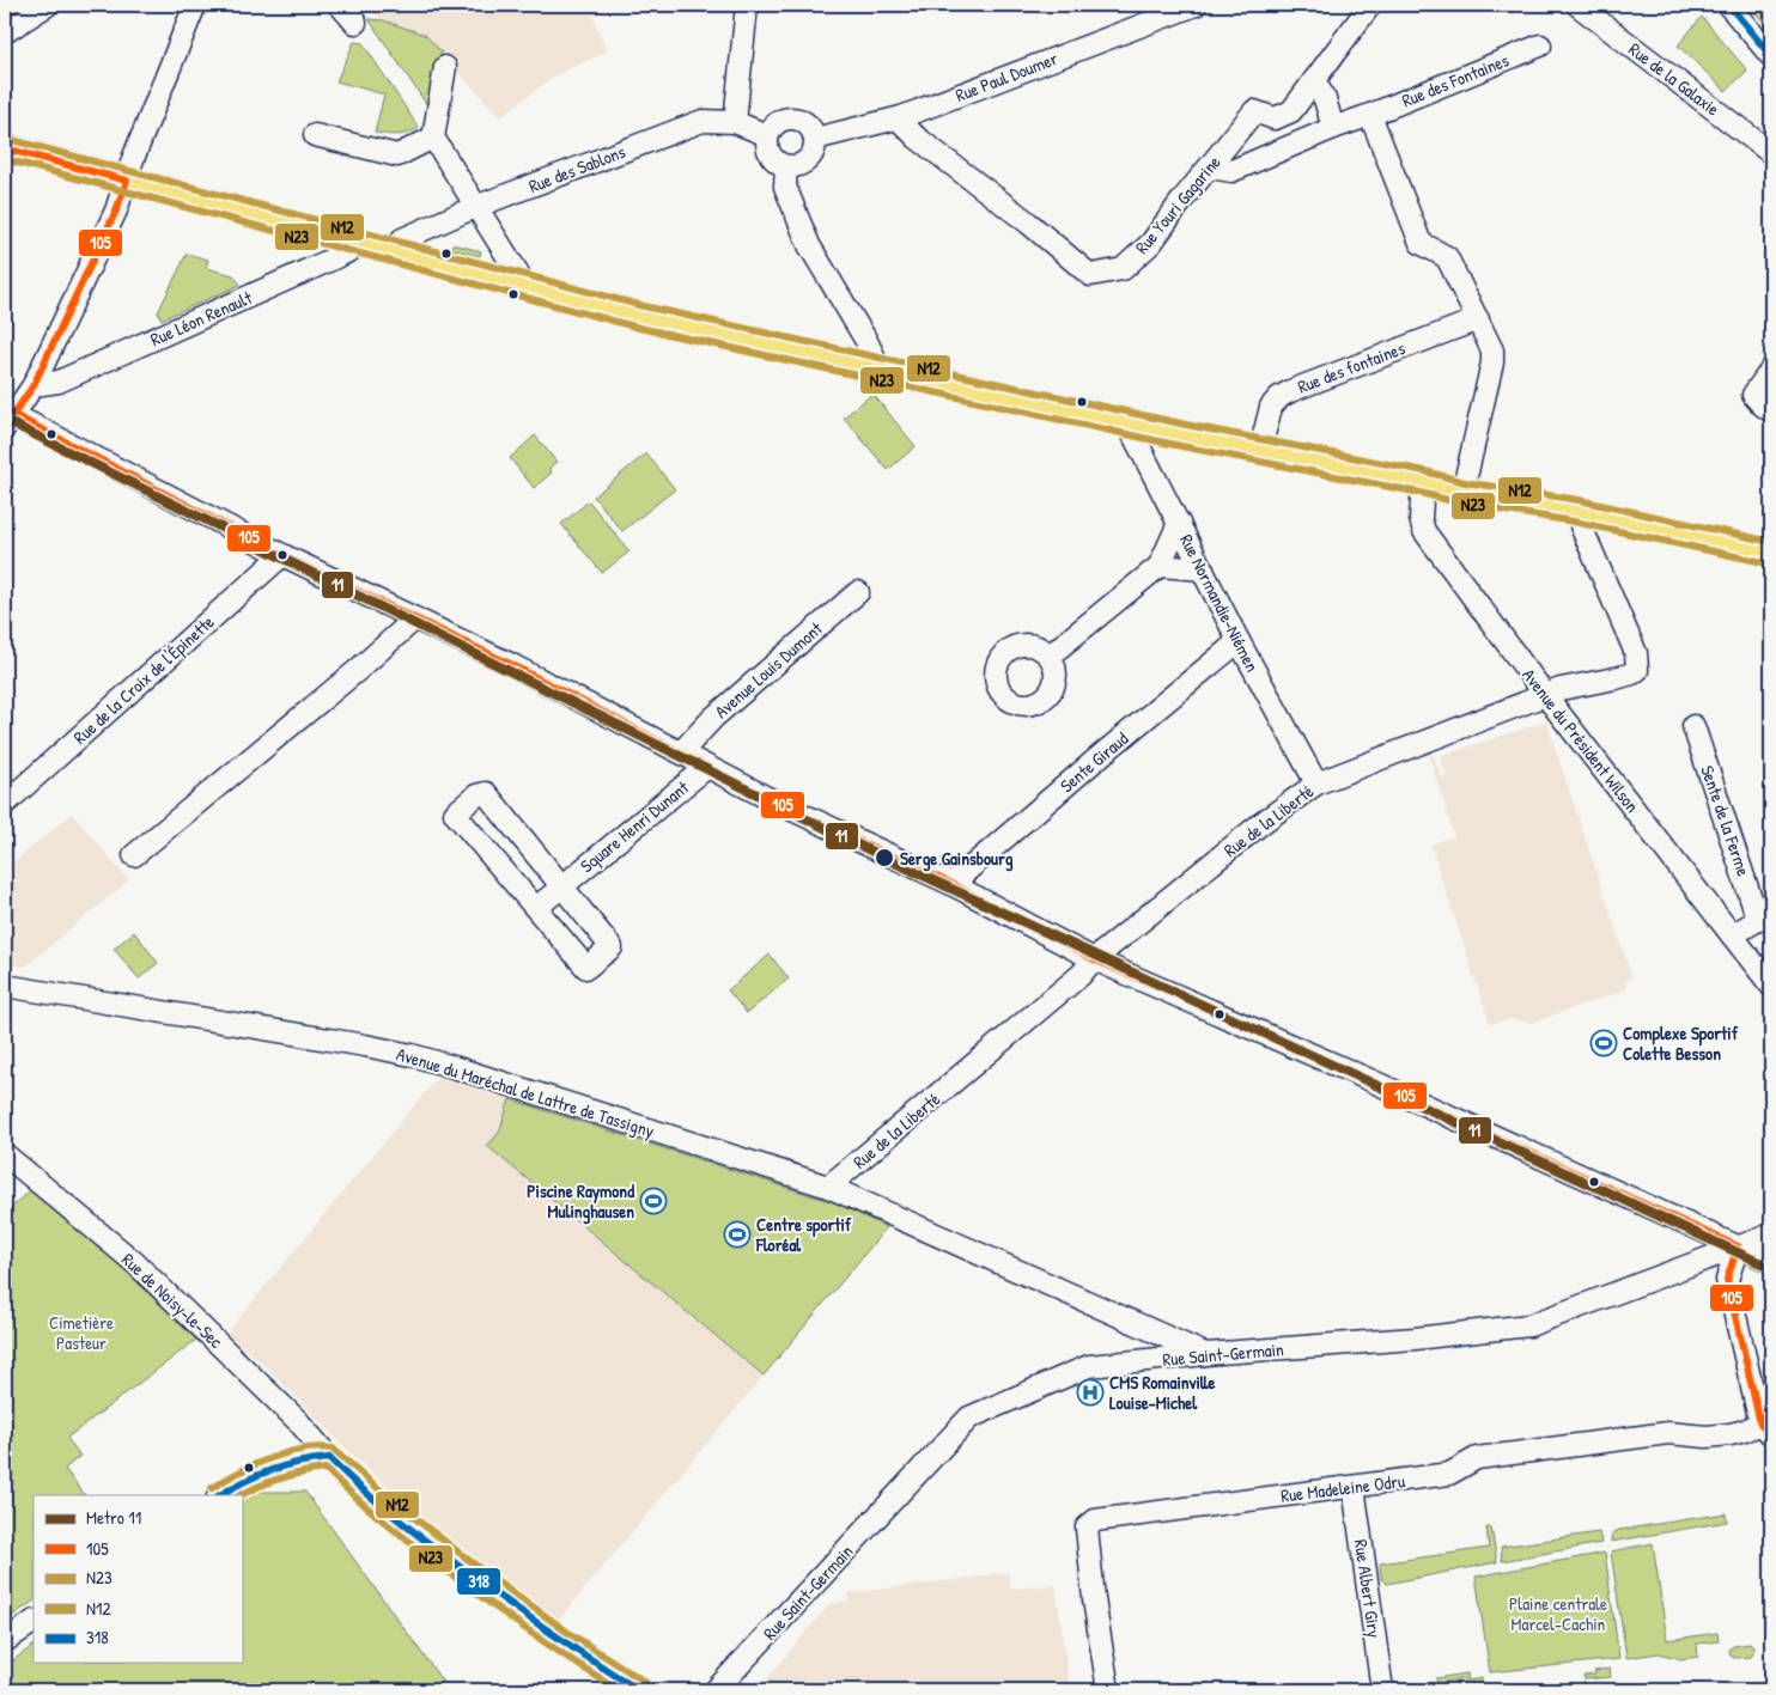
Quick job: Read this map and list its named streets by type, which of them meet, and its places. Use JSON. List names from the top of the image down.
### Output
{
  "streets": {
    "street": [
      "Rue Paul Doumer",
      "Rue de la Galaxie",
      "Rue des Fontaines",
      "Rue des Sablons",
      "Rue Youri Gagarine",
      "Rue Léon Renault",
      "Rue des fontaines",
      "Rue Normandie-Niémen",
      "Avenue Louis Dumont",
      "Rue de la Croix de l'Épinette",
      "Avenue du Président Wilson",
      "Sente Giraud",
      "Rue de la Liberté",
      "Sente de la Ferme",
      "Square Henri Dunant",
      "Avenue du Maréchal de Lattre de Tassigny",
      "Rue de Noisy-le-Sec",
      "Rue Saint-Germain",
      "Rue Madeleine Odru",
      "Rue Albert Giry"
    ]
  },
  "crossings": [
    ["Rue Paul Doumer", "Rue des Sablons"],
    ["Rue Paul Doumer", "Rue Youri Gagarine"],
    ["Rue des Fontaines", "Rue Youri Gagarine"],
    ["Rue Normandie-Niémen", "Sente Giraud"],
    ["Rue Normandie-Niémen", "Rue de la Liberté"],
    ["Avenue du Président Wilson", "Rue de la Liberté"],
    ["Avenue du Président Wilson", "Sente de la Ferme"],
    ["Rue de la Liberté", "Avenue du Maréchal de Lattre de Tassigny"],
    ["Avenue du Maréchal de Lattre de Tassigny", "Rue Saint-Germain"],
    ["Rue Madeleine Odru", "Rue Albert Giry"]
  ],
  "parks": ["Cimetière Pasteur", "Plaine centrale Marcel-Cachin"],
  "places": {
    "other": ["Serge Gainsbourg"],
    "sports": ["Complexe Sportif Colette Besson", "Piscine Raymond Mulinghausen", "Centre sportif Floréal"],
    "hospital": ["CMS Romainville Louise-Michel"]
  },
  "lines": [
    "transit line 318",
    "transit line N12",
    "transit line 105",
    "transit line N23",
    "metro line 11"
  ],
  "legend": [
    "Metro 11",
    "105",
    "N23",
    "N12",
    "318"
  ]
}
